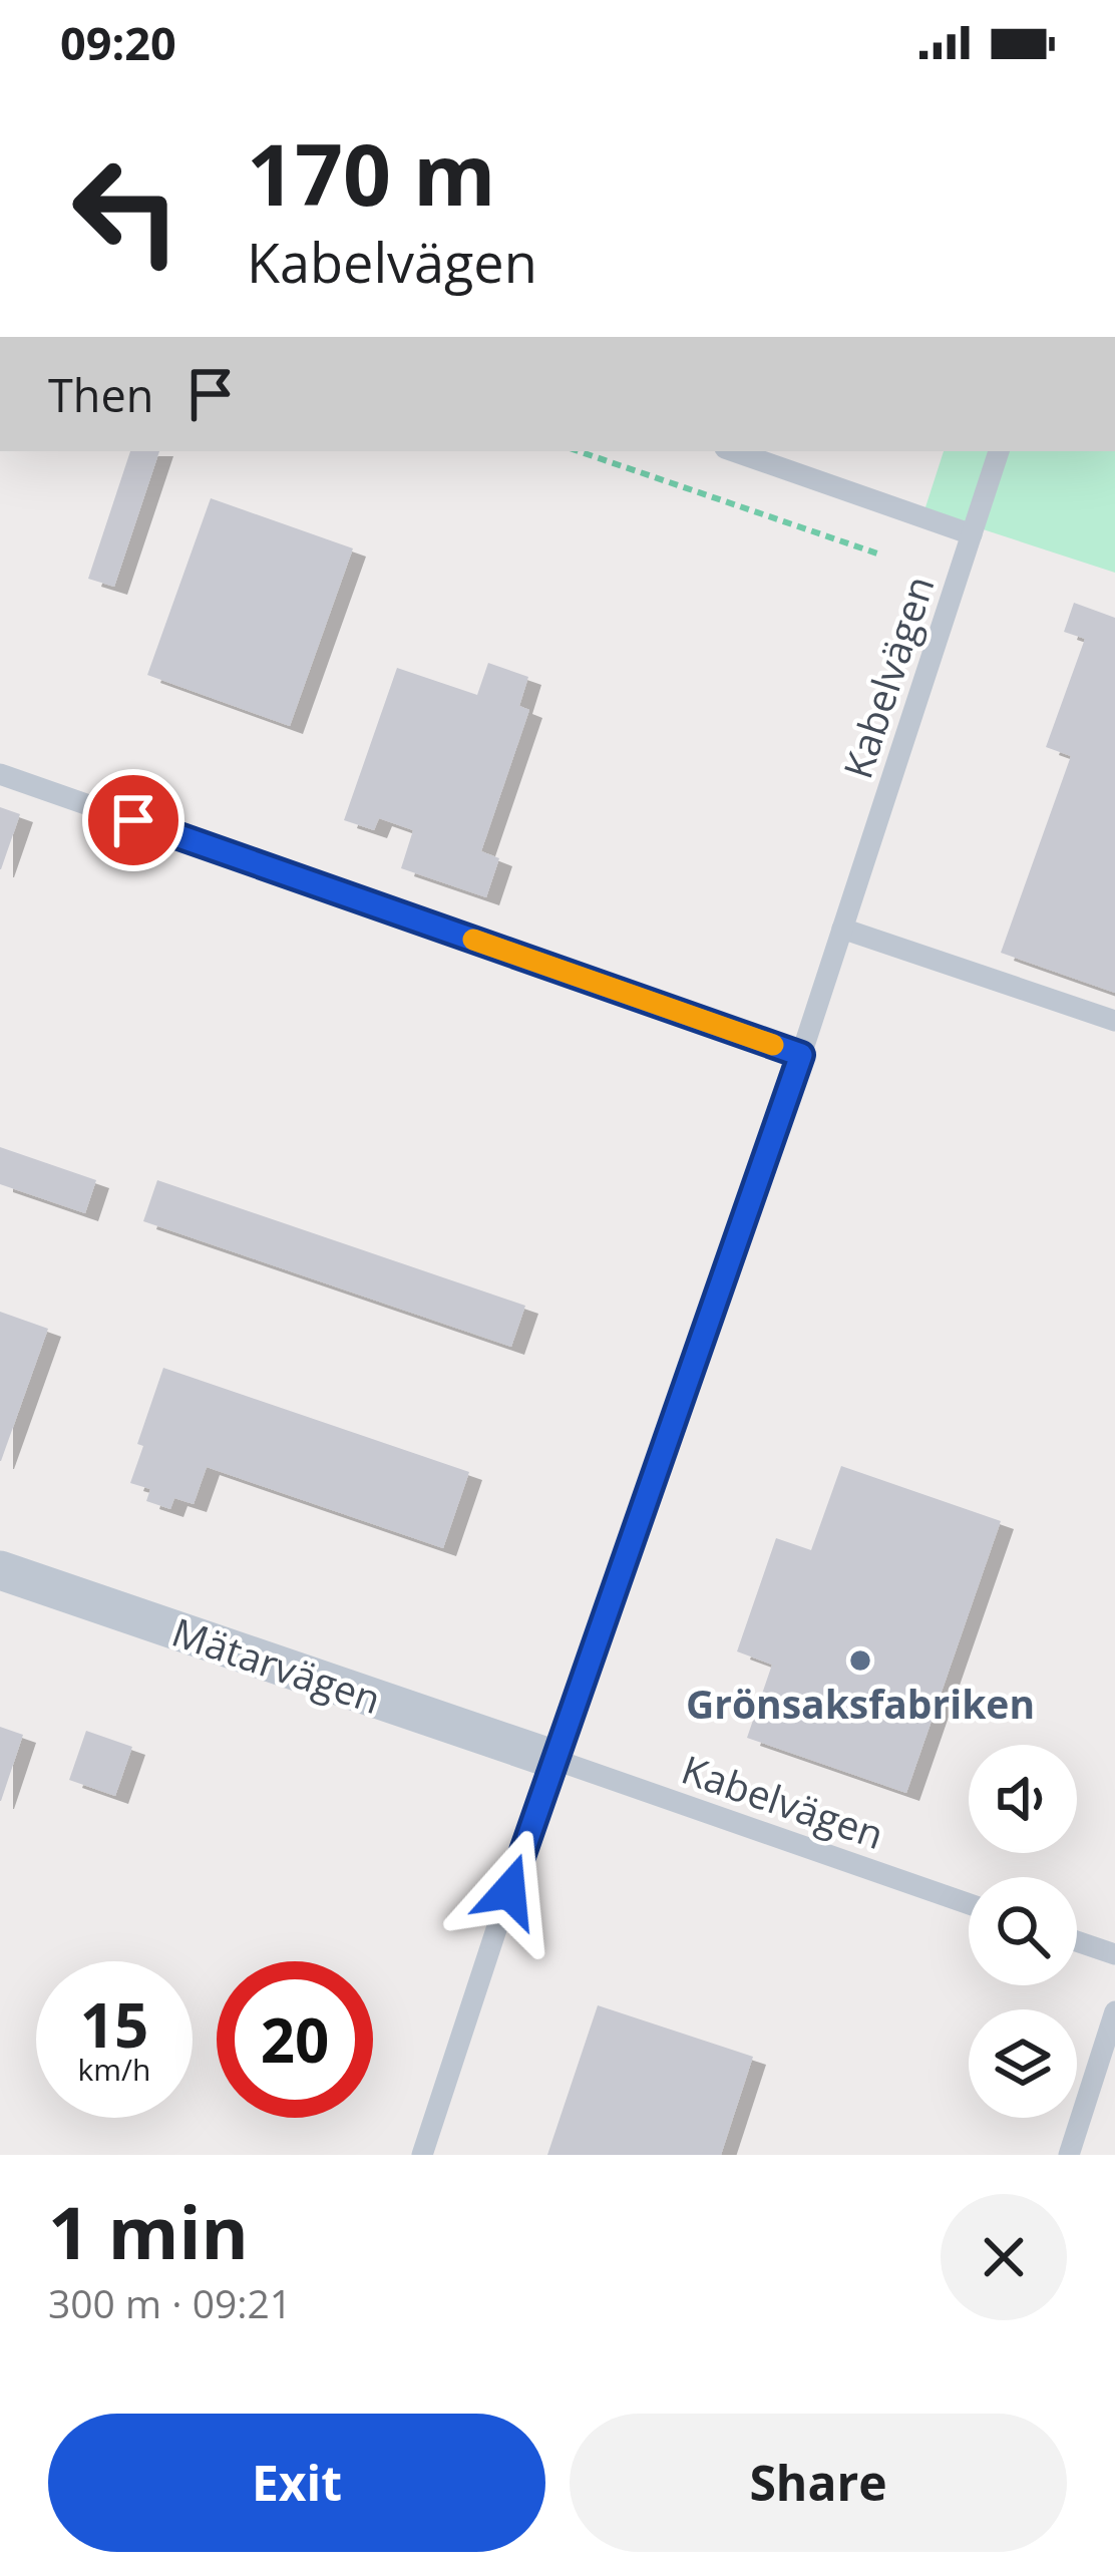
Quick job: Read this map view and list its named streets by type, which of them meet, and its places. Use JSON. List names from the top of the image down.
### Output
{
  "streets": {
    "street": ["Mätarvägen"],
    "lane": ["Kabelvägen"]
  },
  "crossings": [
    ["Kabelvägen", "Mätarvägen"]
  ],
  "places": ["Grönsaksfabriken"],
  "page": {
    "status": "09:20",
    "turn": ["170 m", "Kabelvägen"],
    "then": "Then",
    "speed": "15 km/h",
    "limit": "20",
    "heading": ["1 min", "300 m · 09:21"],
    "buttons": ["Exit", "Share"]
  }
}
